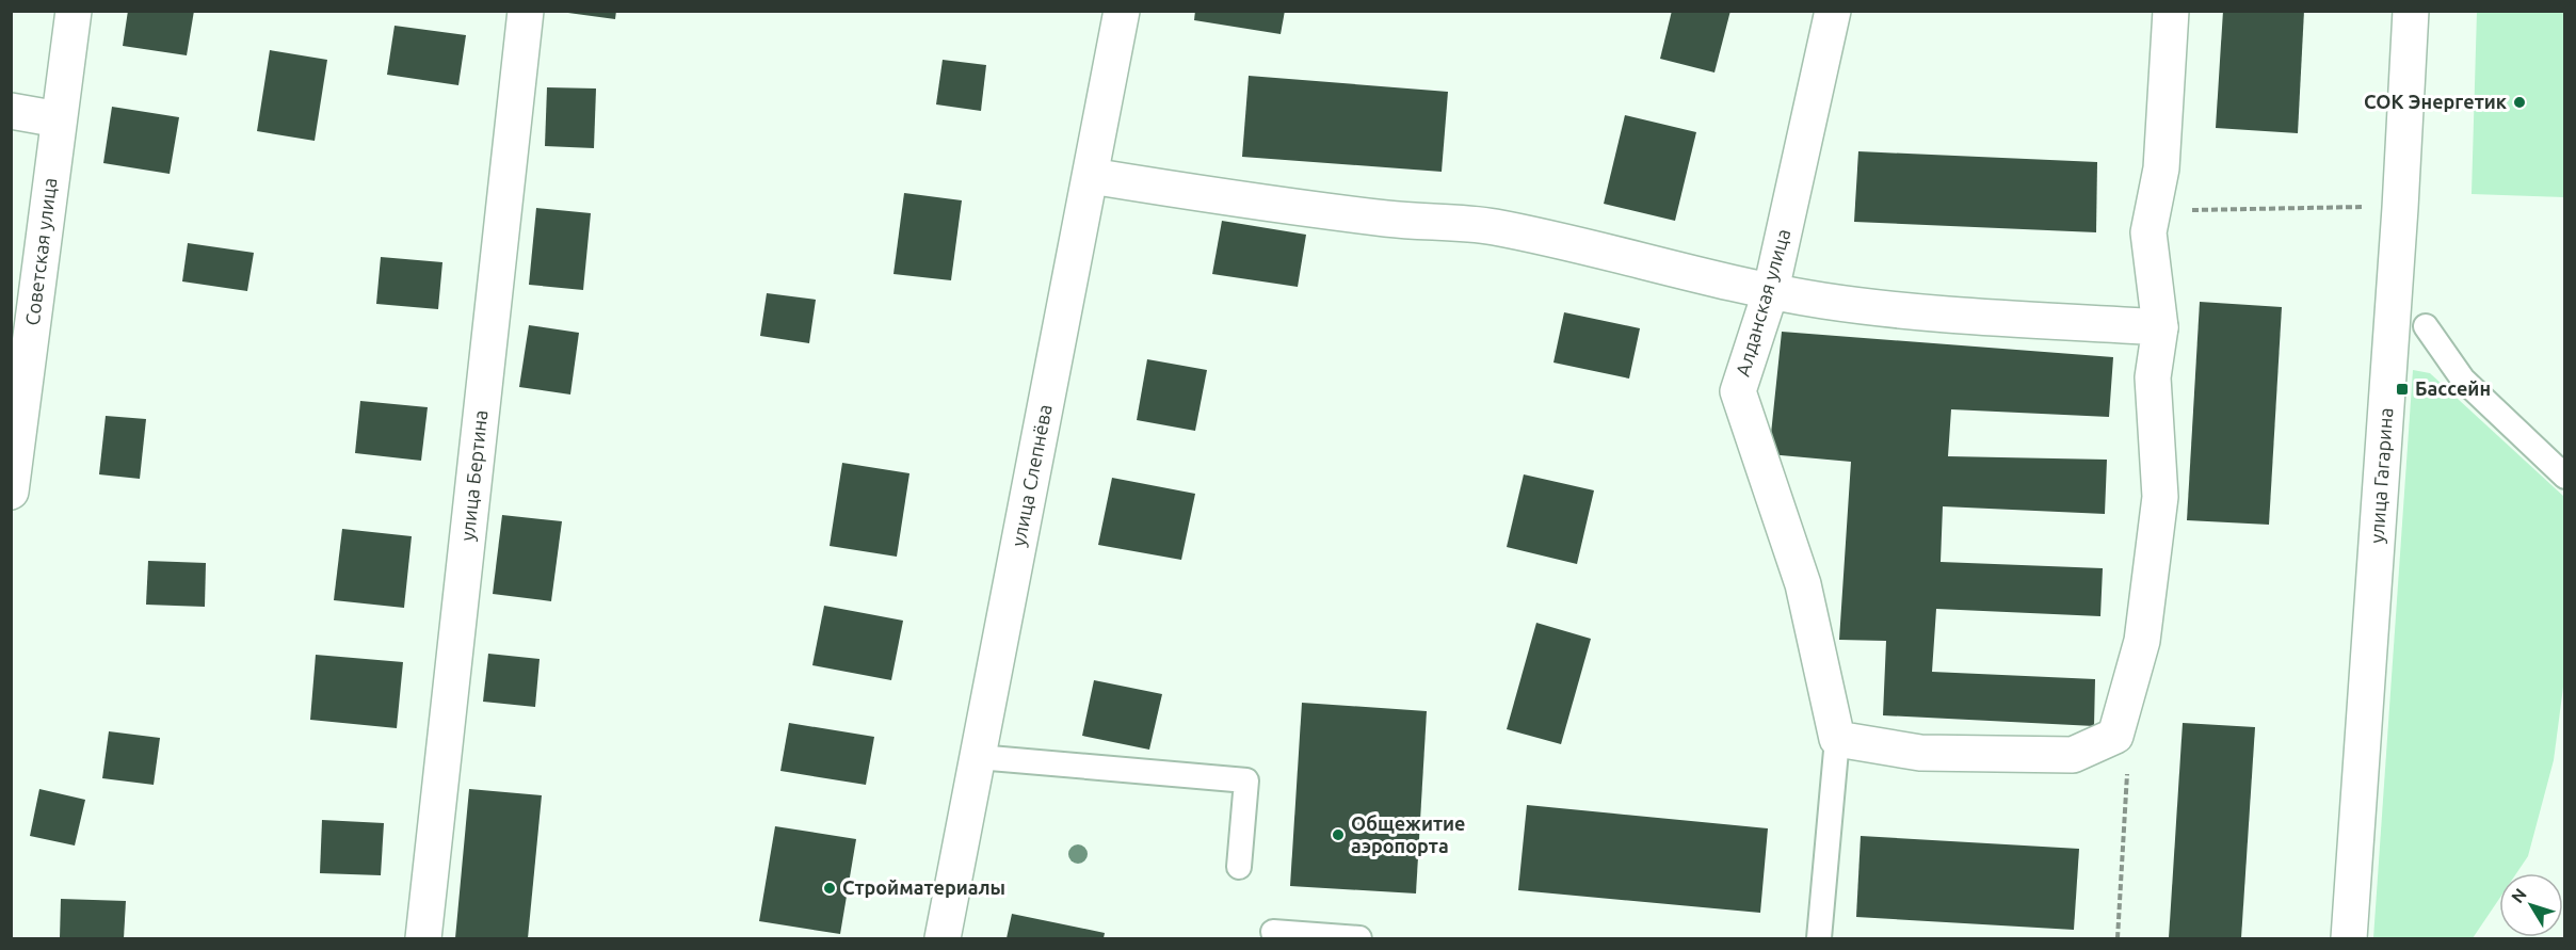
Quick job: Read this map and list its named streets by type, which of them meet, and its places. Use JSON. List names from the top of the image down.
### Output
{
  "streets": {
    "street": [
      "Советская улица",
      "Алданская улица",
      "улица Бертина",
      "улица Слепнёва",
      "улица Гагарина"
    ]
  },
  "places": {
    "other": ["СОК Энергетик", "Общежитие аэропорта", "Стройматериалы"],
    "transit": ["Бассейн"]
  },
  "north": "top left"
}
